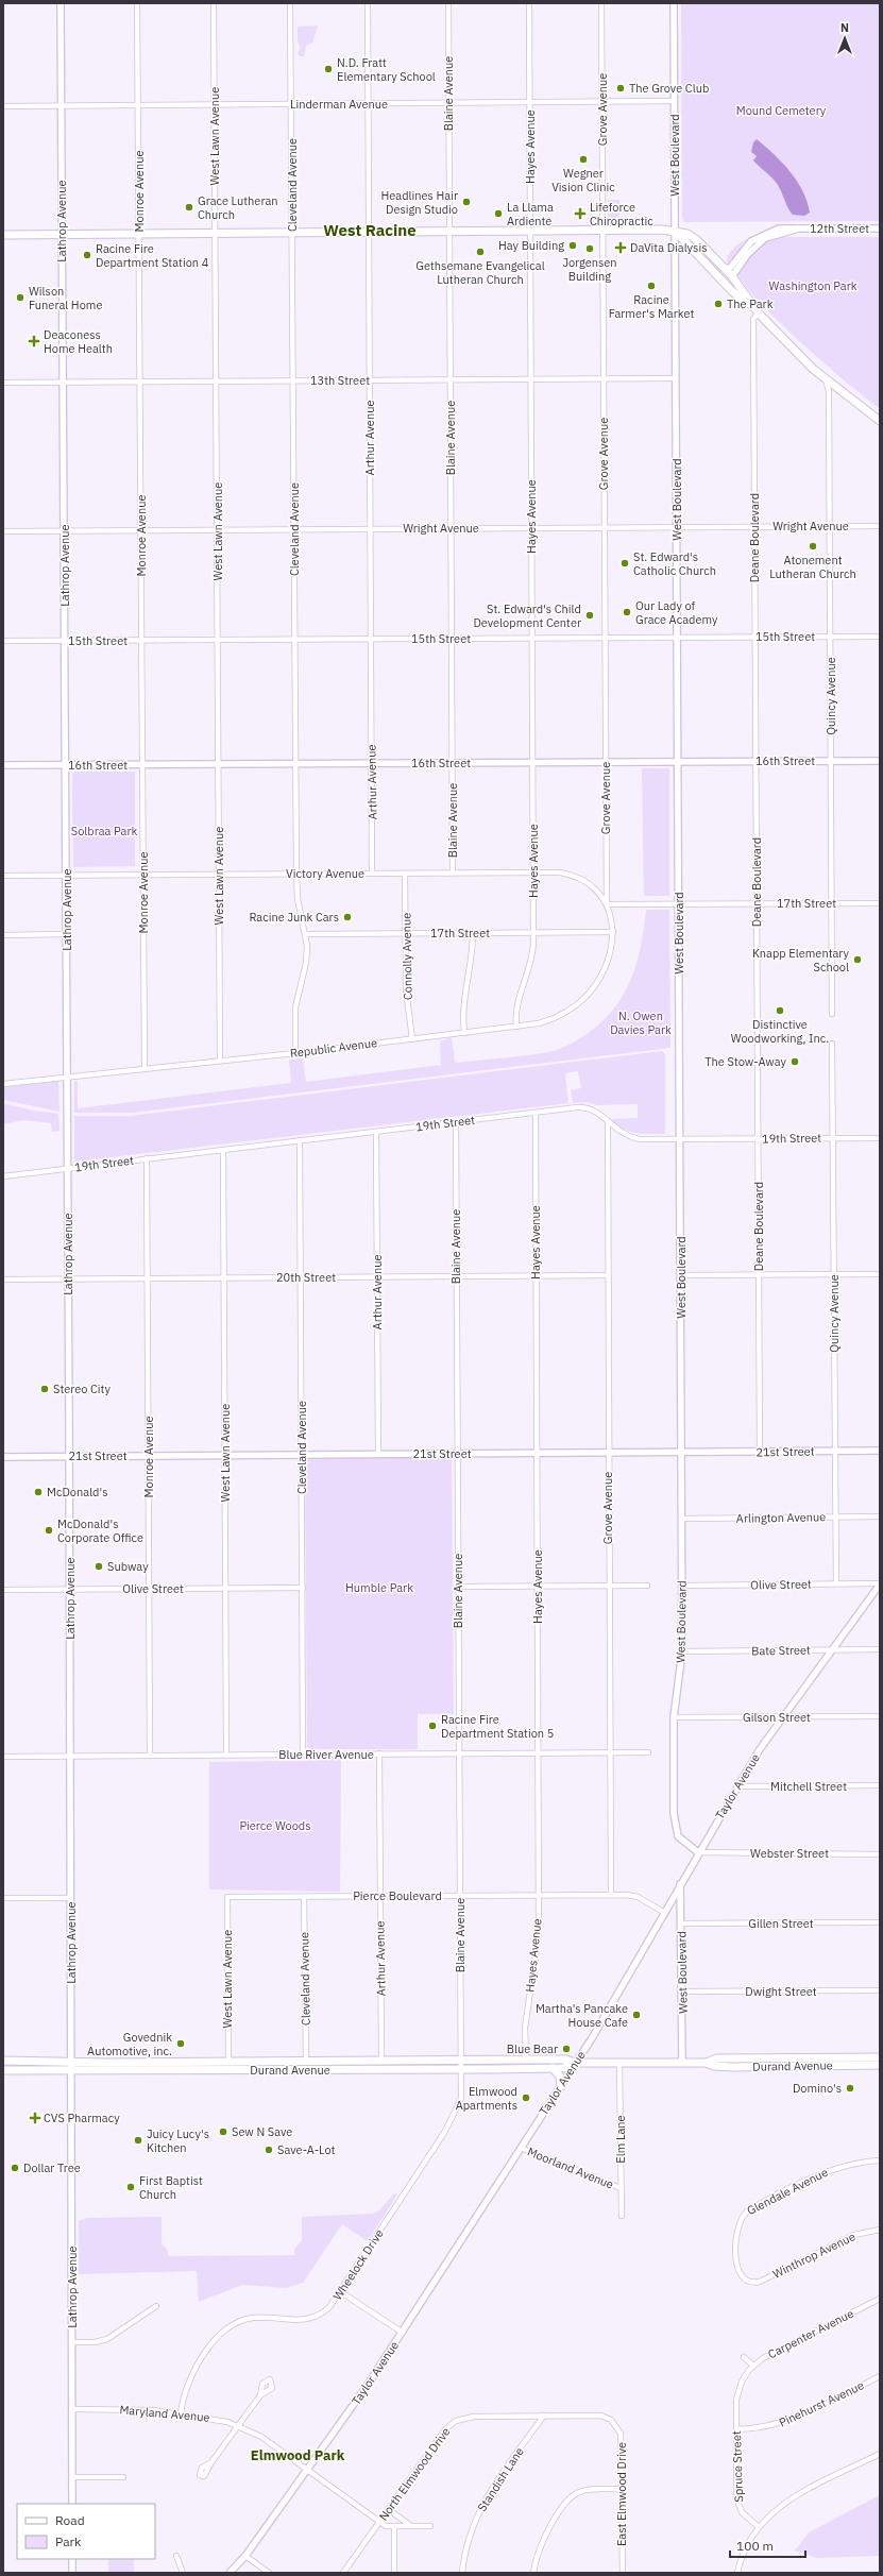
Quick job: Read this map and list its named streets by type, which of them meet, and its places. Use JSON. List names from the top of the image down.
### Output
{
  "streets": {
    "main road": ["Durand Avenue"],
    "street": [
      "Blaine Avenue",
      "Linderman Avenue",
      "Grove Avenue",
      "West Lawn Avenue",
      "Hayes Avenue",
      "West Boulevard",
      "Cleveland Avenue",
      "Monroe Avenue",
      "Lathrop Avenue",
      "12th Street",
      "13th Street",
      "Arthur Avenue",
      "Wright Avenue",
      "Deane Boulevard",
      "15th Street",
      "Quincy Avenue",
      "16th Street",
      "Victory Avenue",
      "17th Street",
      "Connolly Avenue",
      "Republic Avenue",
      "19th Street",
      "20th Street",
      "21st Street",
      "Arlington Avenue",
      "Olive Street",
      "Bate Street",
      "Gilson Street",
      "Blue River Avenue",
      "Taylor Avenue",
      "Mitchell Street",
      "Webster Street",
      "Pierce Boulevard",
      "Gillen Street",
      "Dwight Street",
      "Elm Lane",
      "Moorland Avenue",
      "Glendale Avenue",
      "Winthrop Avenue",
      "Wheelock Drive",
      "Carpenter Avenue",
      "Pinehurst Avenue",
      "Maryland Avenue",
      "Spruce Street",
      "North Elmwood Drive",
      "Standish Lane",
      "East Elmwood Drive"
    ]
  },
  "crossings": [
    ["Blaine Avenue", "Linderman Avenue"],
    ["Blaine Avenue", "13th Street"],
    ["Blaine Avenue", "Wright Avenue"],
    ["Blaine Avenue", "15th Street"],
    ["Blaine Avenue", "16th Street"],
    ["Blaine Avenue", "Victory Avenue"],
    ["Blaine Avenue", "19th Street"],
    ["Blaine Avenue", "20th Street"],
    ["Blaine Avenue", "21st Street"],
    ["Blaine Avenue", "Blue River Avenue"],
    ["Blaine Avenue", "Pierce Boulevard"],
    ["Blaine Avenue", "Durand Avenue"],
    ["Blaine Avenue", "Wheelock Drive"],
    ["Linderman Avenue", "Grove Avenue"],
    ["Linderman Avenue", "West Lawn Avenue"],
    ["Linderman Avenue", "Hayes Avenue"],
    ["Linderman Avenue", "West Boulevard"],
    ["Linderman Avenue", "Cleveland Avenue"],
    ["Linderman Avenue", "Monroe Avenue"],
    ["Linderman Avenue", "Lathrop Avenue"],
    ["Linderman Avenue", "Arthur Avenue"],
    ["Grove Avenue", "13th Street"],
    ["Grove Avenue", "Wright Avenue"],
    ["Grove Avenue", "15th Street"],
    ["Grove Avenue", "16th Street"],
    ["Grove Avenue", "Victory Avenue"],
    ["Grove Avenue", "17th Street"],
    ["Grove Avenue", "19th Street"],
    ["Grove Avenue", "20th Street"],
    ["Grove Avenue", "21st Street"],
    ["Grove Avenue", "Blue River Avenue"],
    ["Grove Avenue", "Pierce Boulevard"],
    ["West Lawn Avenue", "13th Street"],
    ["West Lawn Avenue", "Wright Avenue"],
    ["West Lawn Avenue", "15th Street"],
    ["West Lawn Avenue", "16th Street"],
    ["West Lawn Avenue", "Victory Avenue"],
    ["West Lawn Avenue", "Republic Avenue"],
    ["West Lawn Avenue", "19th Street"],
    ["West Lawn Avenue", "20th Street"],
    ["West Lawn Avenue", "21st Street"],
    ["West Lawn Avenue", "Olive Street"],
    ["West Lawn Avenue", "Blue River Avenue"],
    ["West Lawn Avenue", "Pierce Boulevard"],
    ["West Lawn Avenue", "Durand Avenue"],
    ["Hayes Avenue", "13th Street"],
    ["Hayes Avenue", "Wright Avenue"],
    ["Hayes Avenue", "15th Street"],
    ["Hayes Avenue", "16th Street"],
    ["Hayes Avenue", "Victory Avenue"],
    ["Hayes Avenue", "17th Street"],
    ["Hayes Avenue", "Republic Avenue"],
    ["Hayes Avenue", "19th Street"],
    ["Hayes Avenue", "20th Street"],
    ["Hayes Avenue", "21st Street"],
    ["Hayes Avenue", "Blue River Avenue"],
    ["Hayes Avenue", "Pierce Boulevard"],
    ["Hayes Avenue", "Durand Avenue"],
    ["West Boulevard", "13th Street"],
    ["West Boulevard", "Wright Avenue"],
    ["West Boulevard", "15th Street"],
    ["West Boulevard", "16th Street"],
    ["West Boulevard", "17th Street"],
    ["West Boulevard", "19th Street"],
    ["West Boulevard", "21st Street"],
    ["West Boulevard", "Arlington Avenue"],
    ["West Boulevard", "Olive Street"],
    ["West Boulevard", "Bate Street"],
    ["West Boulevard", "Gilson Street"],
    ["West Boulevard", "Taylor Avenue"],
    ["West Boulevard", "Webster Street"],
    ["West Boulevard", "Gillen Street"],
    ["West Boulevard", "Dwight Street"],
    ["West Boulevard", "Durand Avenue"],
    ["Cleveland Avenue", "13th Street"],
    ["Cleveland Avenue", "Wright Avenue"],
    ["Cleveland Avenue", "15th Street"],
    ["Cleveland Avenue", "16th Street"],
    ["Cleveland Avenue", "Victory Avenue"],
    ["Cleveland Avenue", "17th Street"],
    ["Cleveland Avenue", "Republic Avenue"],
    ["Cleveland Avenue", "19th Street"],
    ["Cleveland Avenue", "20th Street"],
    ["Cleveland Avenue", "21st Street"],
    ["Cleveland Avenue", "Olive Street"],
    ["Cleveland Avenue", "Blue River Avenue"],
    ["Cleveland Avenue", "Pierce Boulevard"],
    ["Cleveland Avenue", "Durand Avenue"],
    ["Monroe Avenue", "13th Street"],
    ["Monroe Avenue", "Wright Avenue"],
    ["Monroe Avenue", "15th Street"],
    ["Monroe Avenue", "16th Street"],
    ["Monroe Avenue", "Victory Avenue"],
    ["Monroe Avenue", "Republic Avenue"],
    ["Monroe Avenue", "19th Street"],
    ["Monroe Avenue", "20th Street"],
    ["Monroe Avenue", "21st Street"],
    ["Monroe Avenue", "Olive Street"],
    ["Monroe Avenue", "Blue River Avenue"],
    ["Lathrop Avenue", "13th Street"],
    ["Lathrop Avenue", "Wright Avenue"],
    ["Lathrop Avenue", "15th Street"],
    ["Lathrop Avenue", "16th Street"],
    ["Lathrop Avenue", "Victory Avenue"],
    ["Lathrop Avenue", "Republic Avenue"],
    ["Lathrop Avenue", "19th Street"],
    ["Lathrop Avenue", "20th Street"],
    ["Lathrop Avenue", "21st Street"],
    ["Lathrop Avenue", "Olive Street"],
    ["Lathrop Avenue", "Blue River Avenue"],
    ["Lathrop Avenue", "Durand Avenue"],
    ["Lathrop Avenue", "Maryland Avenue"],
    ["13th Street", "Arthur Avenue"],
    ["Arthur Avenue", "Wright Avenue"],
    ["Arthur Avenue", "15th Street"],
    ["Arthur Avenue", "16th Street"],
    ["Arthur Avenue", "Victory Avenue"],
    ["Arthur Avenue", "19th Street"],
    ["Arthur Avenue", "20th Street"],
    ["Arthur Avenue", "21st Street"],
    ["Arthur Avenue", "Blue River Avenue"],
    ["Arthur Avenue", "Pierce Boulevard"],
    ["Arthur Avenue", "Durand Avenue"],
    ["Wright Avenue", "Deane Boulevard"],
    ["Wright Avenue", "Quincy Avenue"],
    ["Deane Boulevard", "15th Street"],
    ["Deane Boulevard", "16th Street"],
    ["Deane Boulevard", "17th Street"],
    ["Deane Boulevard", "19th Street"],
    ["Deane Boulevard", "21st Street"],
    ["15th Street", "Quincy Avenue"],
    ["Quincy Avenue", "16th Street"],
    ["Quincy Avenue", "17th Street"],
    ["Quincy Avenue", "19th Street"],
    ["Quincy Avenue", "21st Street"],
    ["Quincy Avenue", "Arlington Avenue"],
    ["Quincy Avenue", "Olive Street"],
    ["Victory Avenue", "17th Street"],
    ["Victory Avenue", "Connolly Avenue"],
    ["Victory Avenue", "Republic Avenue"],
    ["17th Street", "Connolly Avenue"],
    ["17th Street", "Republic Avenue"],
    ["Connolly Avenue", "Republic Avenue"],
    ["Olive Street", "Taylor Avenue"],
    ["Bate Street", "Taylor Avenue"],
    ["Gilson Street", "Taylor Avenue"],
    ["Taylor Avenue", "Mitchell Street"],
    ["Taylor Avenue", "Webster Street"],
    ["Taylor Avenue", "Pierce Boulevard"],
    ["Taylor Avenue", "Durand Avenue"],
    ["Taylor Avenue", "Moorland Avenue"],
    ["Taylor Avenue", "Maryland Avenue"],
    ["Durand Avenue", "Elm Lane"],
    ["Durand Avenue", "Wheelock Drive"],
    ["Elm Lane", "Moorland Avenue"],
    ["Glendale Avenue", "Winthrop Avenue"],
    ["Wheelock Drive", "Maryland Avenue"],
    ["Carpenter Avenue", "Spruce Street"],
    ["Pinehurst Avenue", "Spruce Street"],
    ["Maryland Avenue", "North Elmwood Drive"],
    ["North Elmwood Drive", "Standish Lane"],
    ["North Elmwood Drive", "East Elmwood Drive"]
  ],
  "districts": ["West Racine", "Elmwood Park"],
  "parks": [
    "Mound Cemetery",
    "Washington Park",
    "Solbraa Park",
    "N. Owen Davies Park",
    "Humble Park",
    "Pierce Woods"
  ],
  "places": {
    "other": [
      "N.D. Fratt Elementary School",
      "The Grove Club",
      "Wegner Vision Clinic",
      "Headlines Hair Design Studio",
      "Grace Lutheran Church",
      "La Llama Ardiente",
      "Hay Building",
      "Jorgensen Building",
      "Gethsemane Evangelical Lutheran Church",
      "Racine Fire Department Station 4",
      "Racine Farmer's Market",
      "Wilson Funeral Home",
      "The Park",
      "Atonement Lutheran Church",
      "St. Edward's Catholic Church",
      "Our Lady of Grace Academy",
      "St. Edward's Child Development Center",
      "Racine Junk Cars",
      "Knapp Elementary School",
      "Distinctive Woodworking, Inc.",
      "The Stow-Away",
      "Stereo City",
      "McDonald's",
      "McDonald's Corporate Office",
      "Subway",
      "Racine Fire Department Station 5",
      "Martha's Pancake House Cafe",
      "Govednik Automotive, inc.",
      "Blue Bear",
      "Domino's",
      "Elmwood Apartments",
      "Sew N Save",
      "Juicy Lucy's Kitchen",
      "Save-A-Lot",
      "Dollar Tree",
      "First Baptist Church"
    ],
    "health": [
      "Lifeforce Chiropractic",
      "DaVita Dialysis",
      "Deaconess Home Health",
      "CVS Pharmacy"
    ]
  },
  "legend": ["Road", "Park"],
  "scale_bar": "100 m",
  "north": "top"
}
